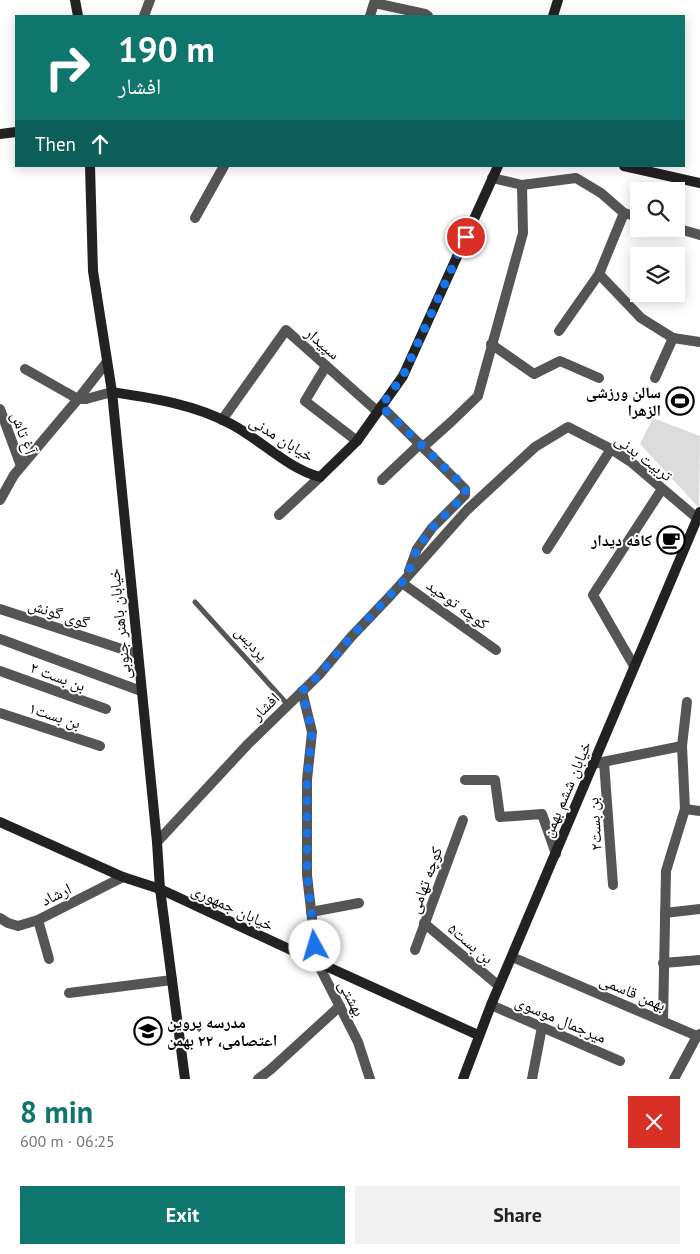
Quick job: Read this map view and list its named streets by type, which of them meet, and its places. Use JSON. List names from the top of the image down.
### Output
{
  "streets": {
    "street": [
      "سپیدار",
      "آغ تاش",
      "خیابان مدنی",
      "تربیت بدنی",
      "کوچه توحید",
      "گوی گونش",
      "خیابان باهنر جنوبی",
      "بن بست ۲",
      "افشار",
      "بن بست۱",
      "خیابان ششم بهمن",
      "بن بست۲",
      "کوچه تهامی",
      "ارشاد",
      "خیابان جمهوری",
      "بن بست۵",
      "بهمن قاسمی",
      "بهشتی",
      "میرجمال موسوی"
    ],
    "lane": ["پردیس"]
  },
  "crossings": [
    ["سپیدار", "خیابان مدنی"],
    ["سپیدار", "کوچه توحید"],
    ["سپیدار", "افشار"],
    ["خیابان مدنی", "خیابان باهنر جنوبی"],
    ["تربیت بدنی", "افشار"],
    ["تربیت بدنی", "خیابان ششم بهمن"],
    ["کوچه توحید", "افشار"],
    ["گوی گونش", "خیابان باهنر جنوبی"],
    ["خیابان باهنر جنوبی", "افشار"],
    ["خیابان باهنر جنوبی", "خیابان جمهوری"],
    ["پردیس", "افشار"],
    ["افشار", "بهشتی"],
    ["خیابان ششم بهمن", "خیابان جمهوری"],
    ["خیابان ششم بهمن", "بن بست۵"],
    ["خیابان ششم بهمن", "بهمن قاسمی"],
    ["خیابان ششم بهمن", "میرجمال موسوی"],
    ["کوچه تهامی", "بن بست۵"],
    ["ارشاد", "خیابان جمهوری"],
    ["خیابان جمهوری", "بهشتی"]
  ],
  "places": {
    "sports": ["سالن ورزشی الزهرا"],
    "cafe": ["کافه دیدار"],
    "school or university": ["مدرسه پروین اعتصامی، ۲۲ بهمن"]
  },
  "page": {
    "turn": ["190 m", "افشار"],
    "then": "Then",
    "heading": ["8 min", "600 m · 06:25"],
    "buttons": ["Exit", "Share"]
  }
}
